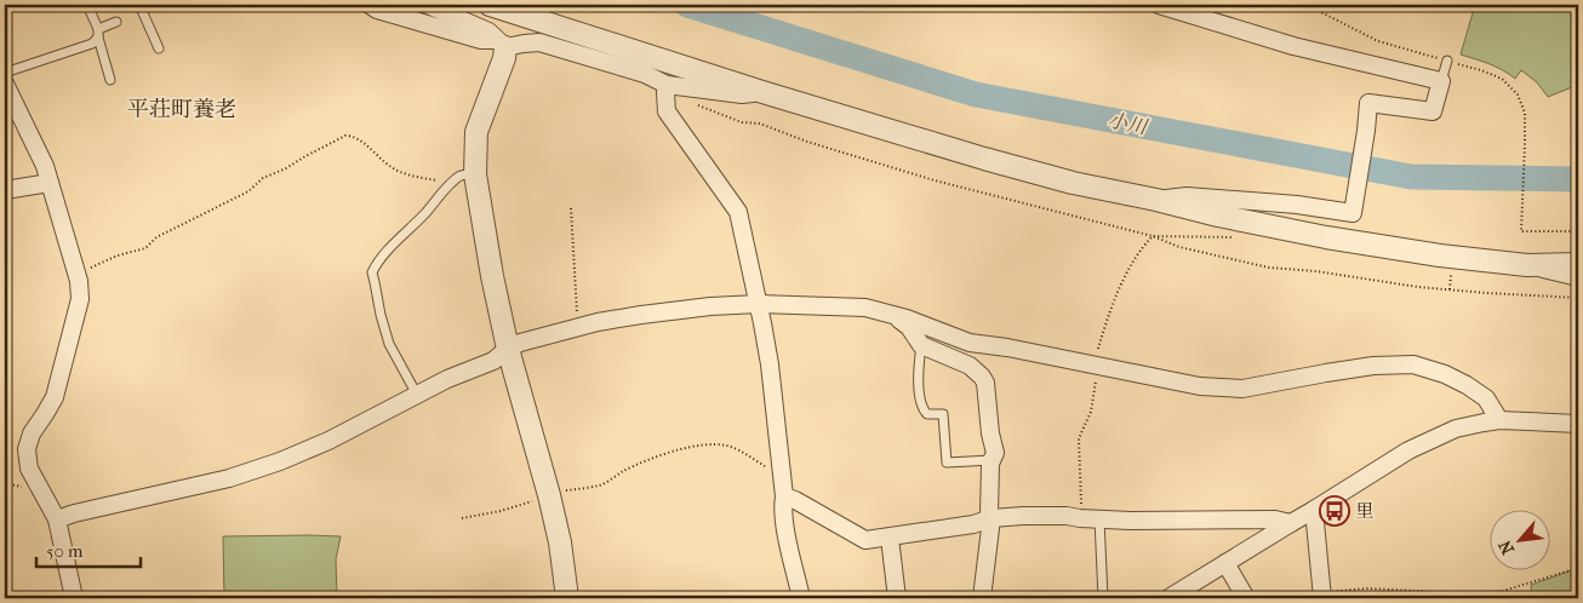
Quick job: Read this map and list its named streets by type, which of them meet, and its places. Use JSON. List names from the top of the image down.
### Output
{
  "districts": ["平荘町養老"],
  "water": ["小川"],
  "places": {
    "bus stop": ["里"]
  },
  "scale_bar": "50 m",
  "north": "bottom left"
}
